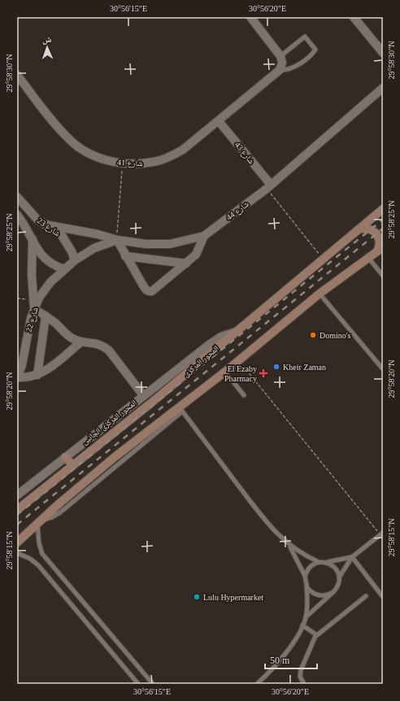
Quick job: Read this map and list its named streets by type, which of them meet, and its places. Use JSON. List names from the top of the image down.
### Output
{
  "streets": {
    "main road": ["المحور المركزى"],
    "street": [
      "شارع 43",
      "شارع 41",
      "شارع 44",
      "شارع 23",
      "شارع 22",
      "المحور المركزى الجانبى"
    ]
  },
  "crossings": [
    ["شارع 43", "شارع 41"],
    ["شارع 43", "شارع 44"],
    ["شارع 44", "شارع 23"],
    ["شارع 44", "شارع 22"],
    ["شارع 23", "شارع 22"],
    ["المحور المركزى", "المحور المركزى الجانبى"]
  ],
  "places": {
    "other": ["Domino's", "Kheir Zaman", "Lulu Hypermarket"],
    "health": ["El Ezaby Pharmacy"]
  },
  "scale_bar": "50 m",
  "north": "top",
  "coordinates": [
    "30°56'15\"E",
    "30°56'20\"E",
    "29°58'30\"N",
    "29°58'25\"N",
    "29°58'20\"N",
    "29°58'15\"N"
  ]
}
